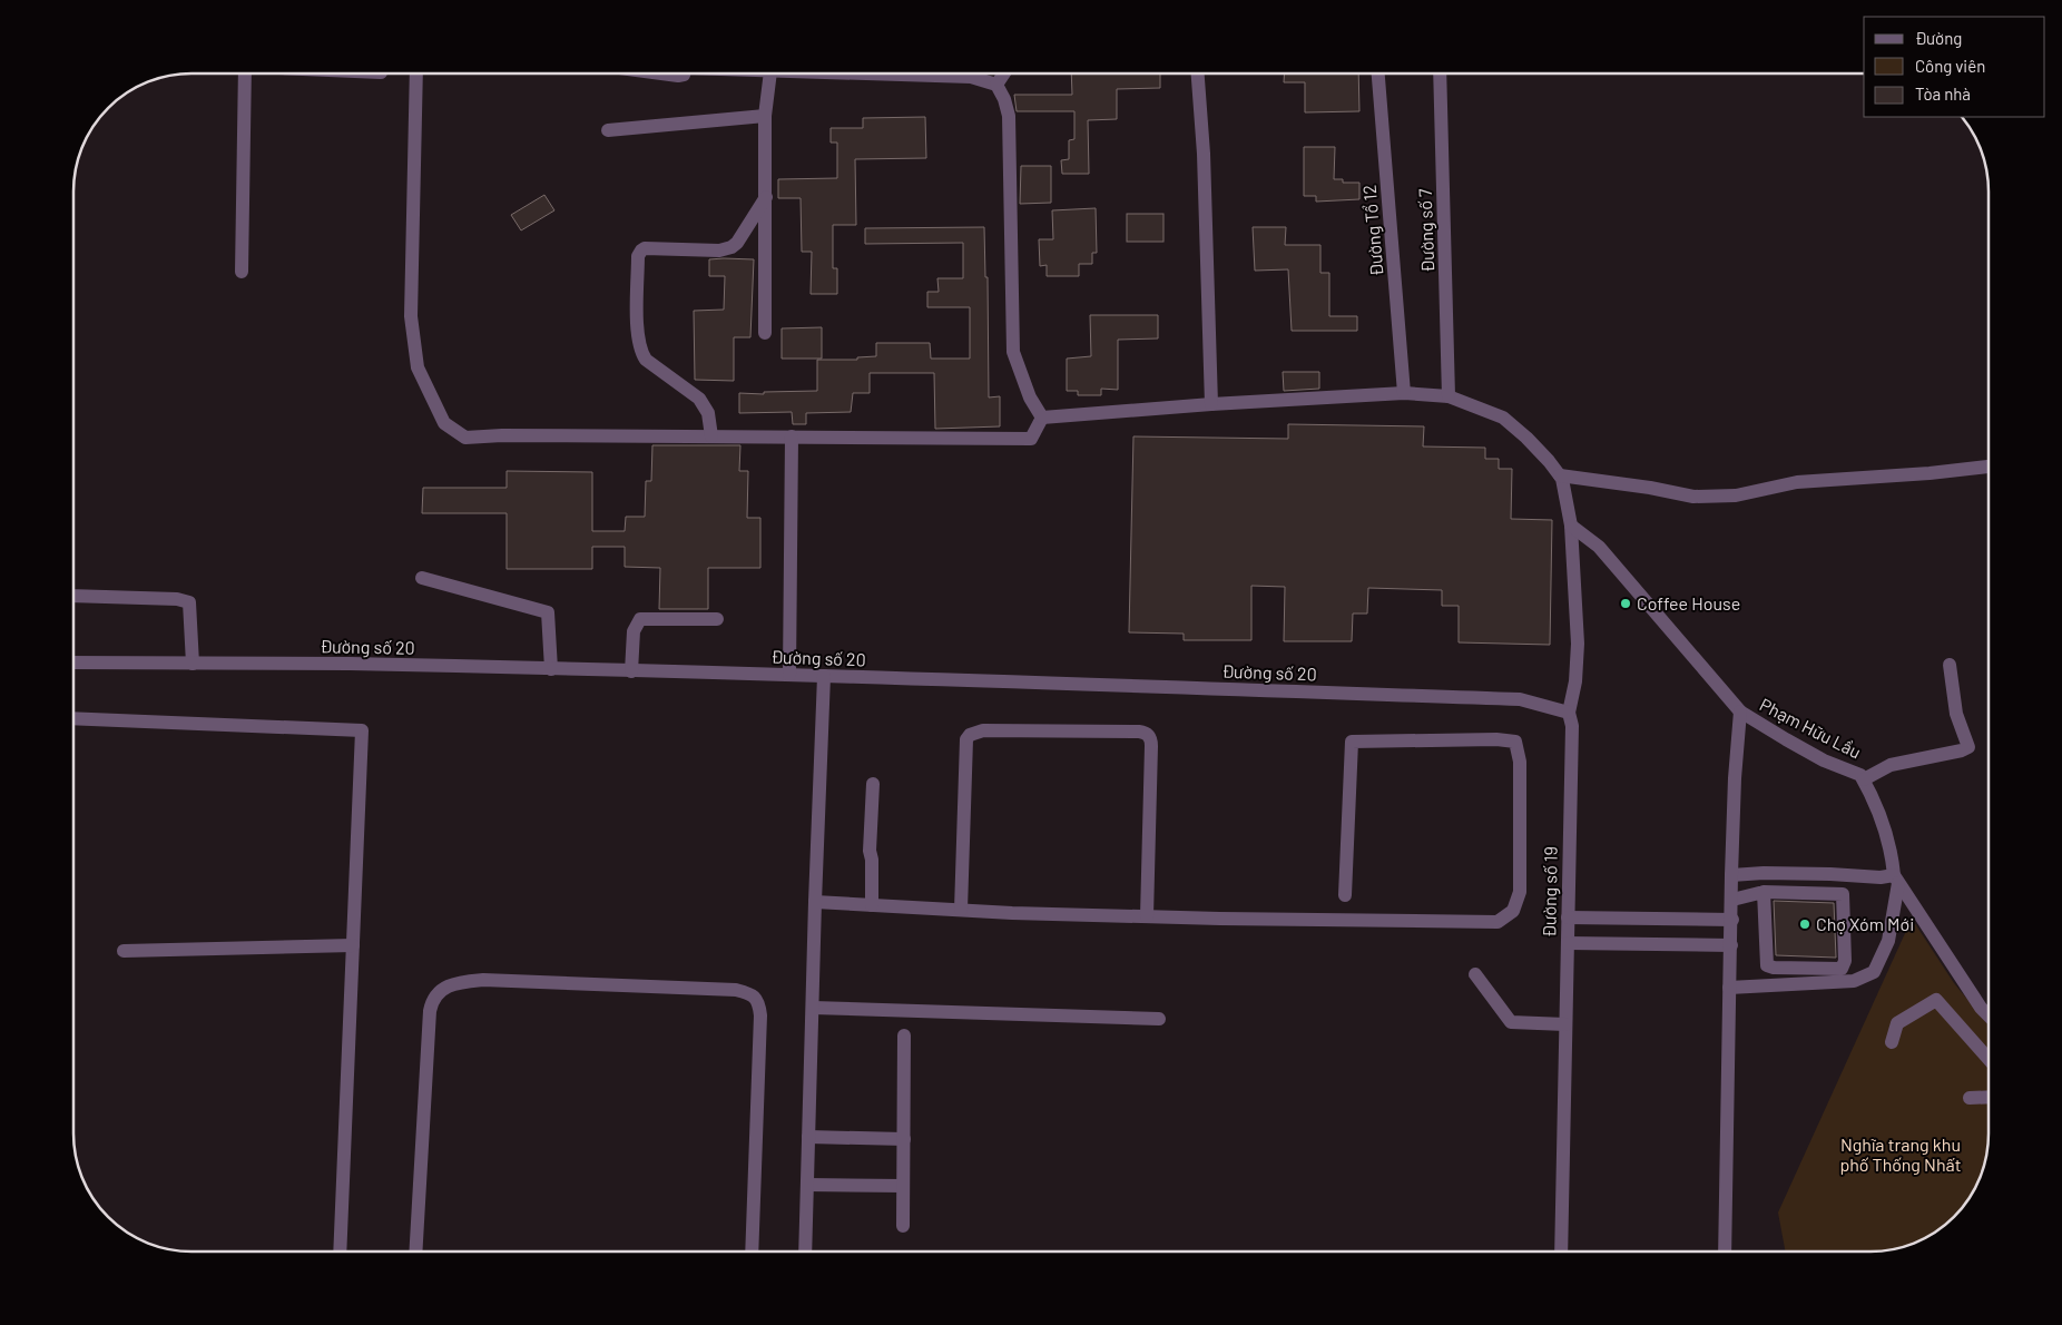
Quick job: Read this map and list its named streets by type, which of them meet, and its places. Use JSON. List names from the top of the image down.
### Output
{
  "streets": {
    "street": [
      "Đường Tổ 12",
      "Đường số 7",
      "Đường số 20",
      "Phạm Hữu Lầu",
      "Đường số 19"
    ]
  },
  "crossings": [
    ["Đường số 20", "Đường số 19"],
    ["Phạm Hữu Lầu", "Đường số 19"]
  ],
  "parks": ["Nghĩa trang khu phố Thống Nhất"],
  "places": ["Coffee House", "Chợ Xóm Mới"],
  "legend": ["Đường", "Công viên", "Tòa nhà"]
}
